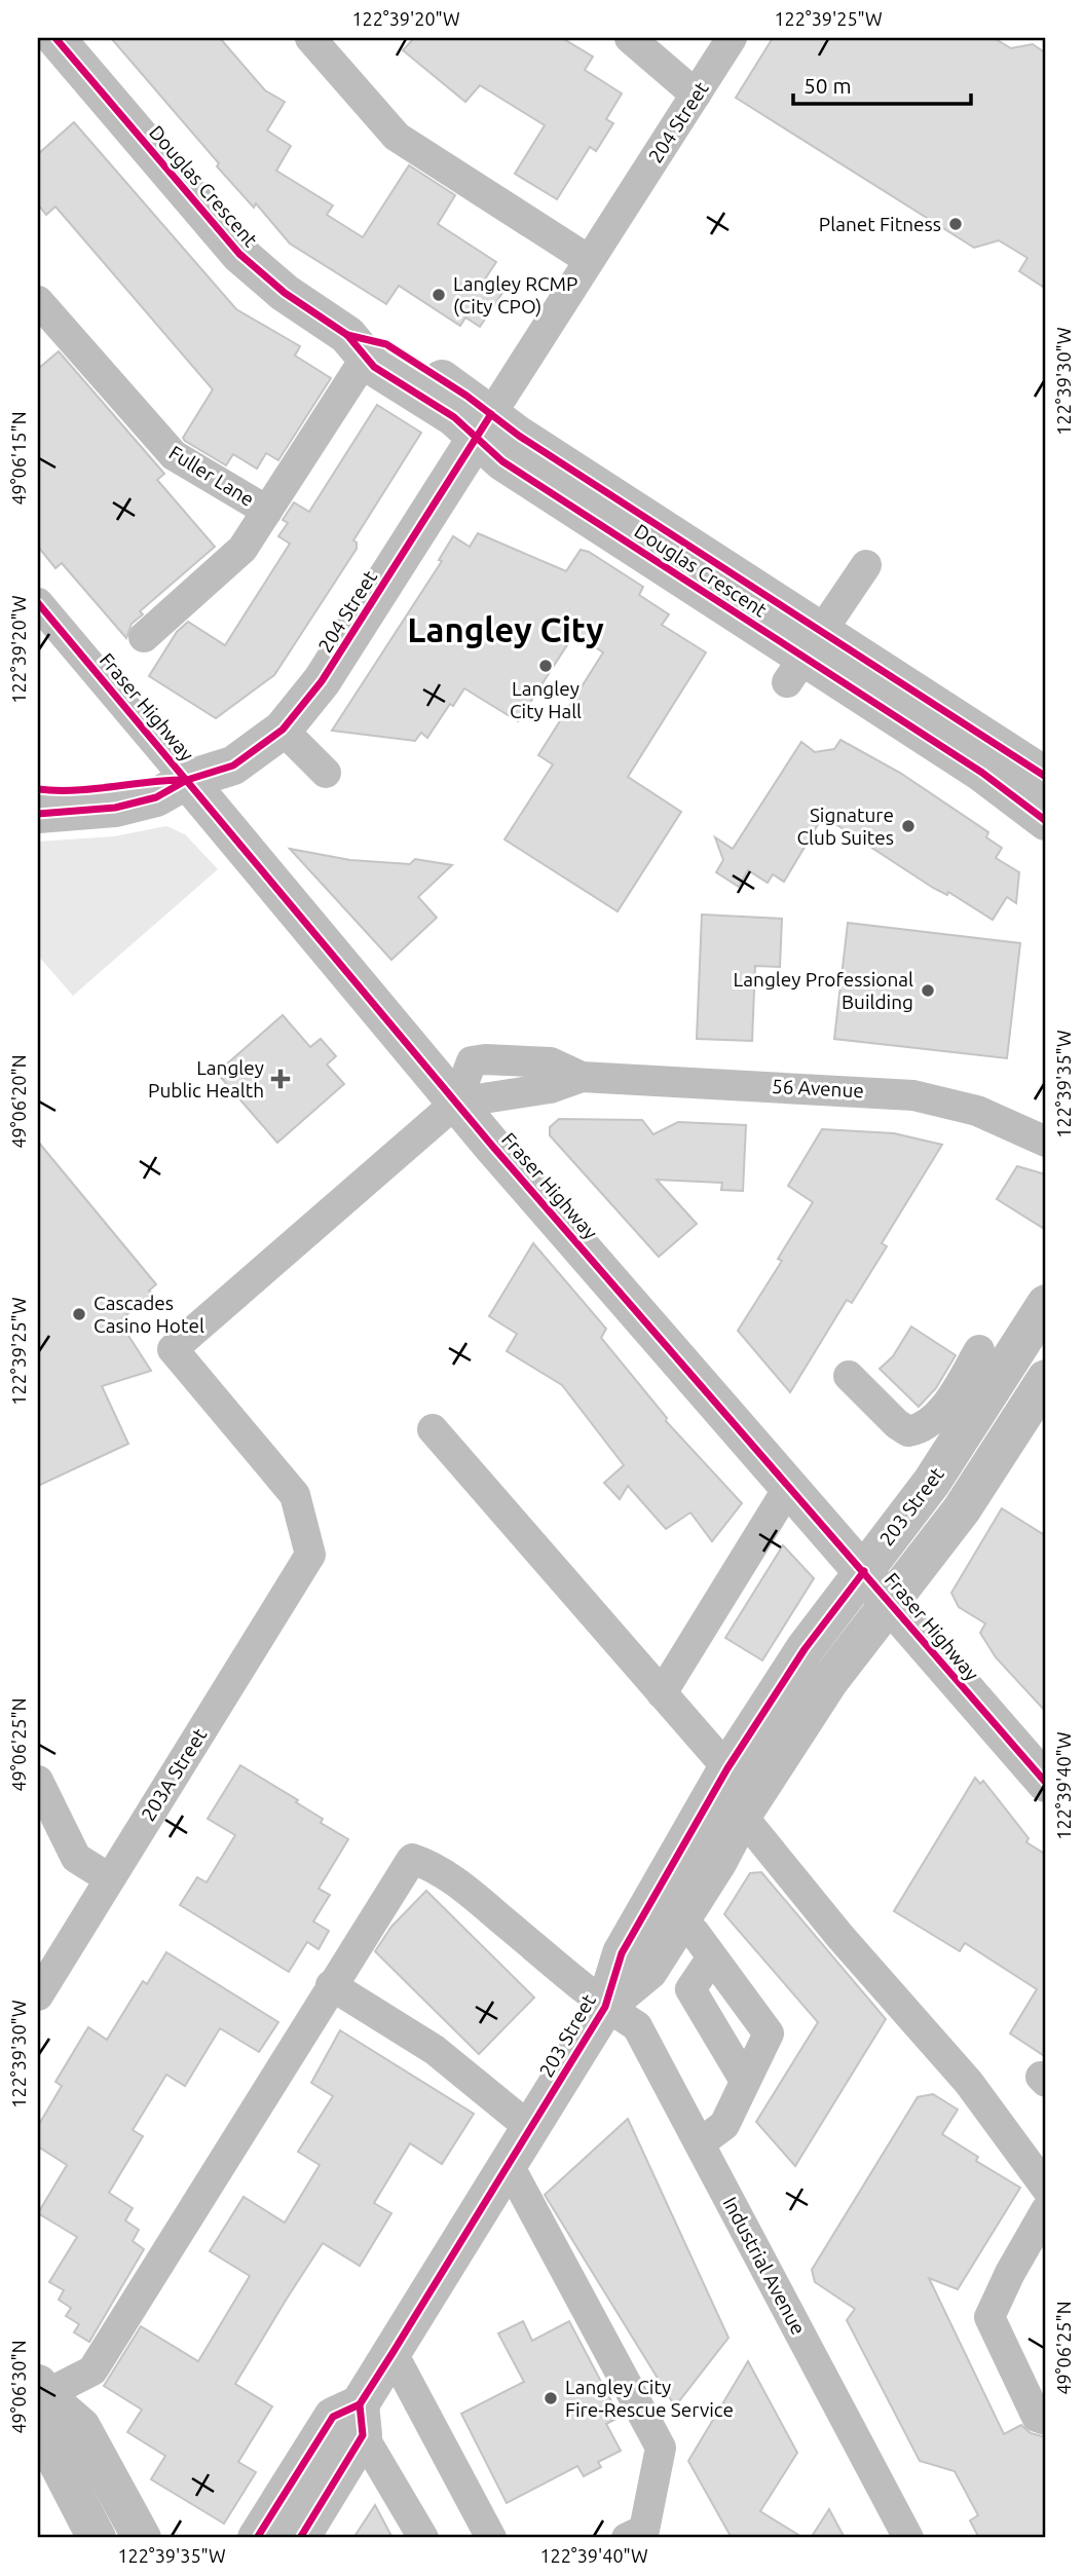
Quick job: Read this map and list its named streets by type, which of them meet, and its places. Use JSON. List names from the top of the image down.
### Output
{
  "streets": {
    "main road": [
      "204 Street",
      "Douglas Crescent",
      "Fraser Highway",
      "203 Street"
    ],
    "street": [
      "Fuller Lane",
      "56 Avenue",
      "203A Street",
      "Industrial Avenue"
    ]
  },
  "crossings": [
    ["204 Street", "Douglas Crescent"],
    ["204 Street", "Fraser Highway"],
    ["Douglas Crescent", "Fuller Lane"],
    ["Fraser Highway", "56 Avenue"],
    ["Fraser Highway", "203 Street"],
    ["Fraser Highway", "203A Street"],
    ["56 Avenue", "203A Street"],
    ["203 Street", "Industrial Avenue"]
  ],
  "districts": ["Langley City"],
  "places": {
    "other": [
      "Planet Fitness",
      "Langley RCMP (City CPO)",
      "Langley City Hall",
      "Signature Club Suites",
      "Langley Professional Building",
      "Cascades Casino Hotel",
      "Langley City Fire-Rescue Service"
    ],
    "health": ["Langley Public Health"]
  },
  "scale_bar": "50 m",
  "coordinates": [
    "122°39'20\"W",
    "122°39'25\"W",
    "122°39'30\"W",
    "49°06'15\"N",
    "122°39'35\"W",
    "49°06'20\"N",
    "49°06'25\"N",
    "122°39'40\"W",
    "49°06'30\"N"
  ]
}
